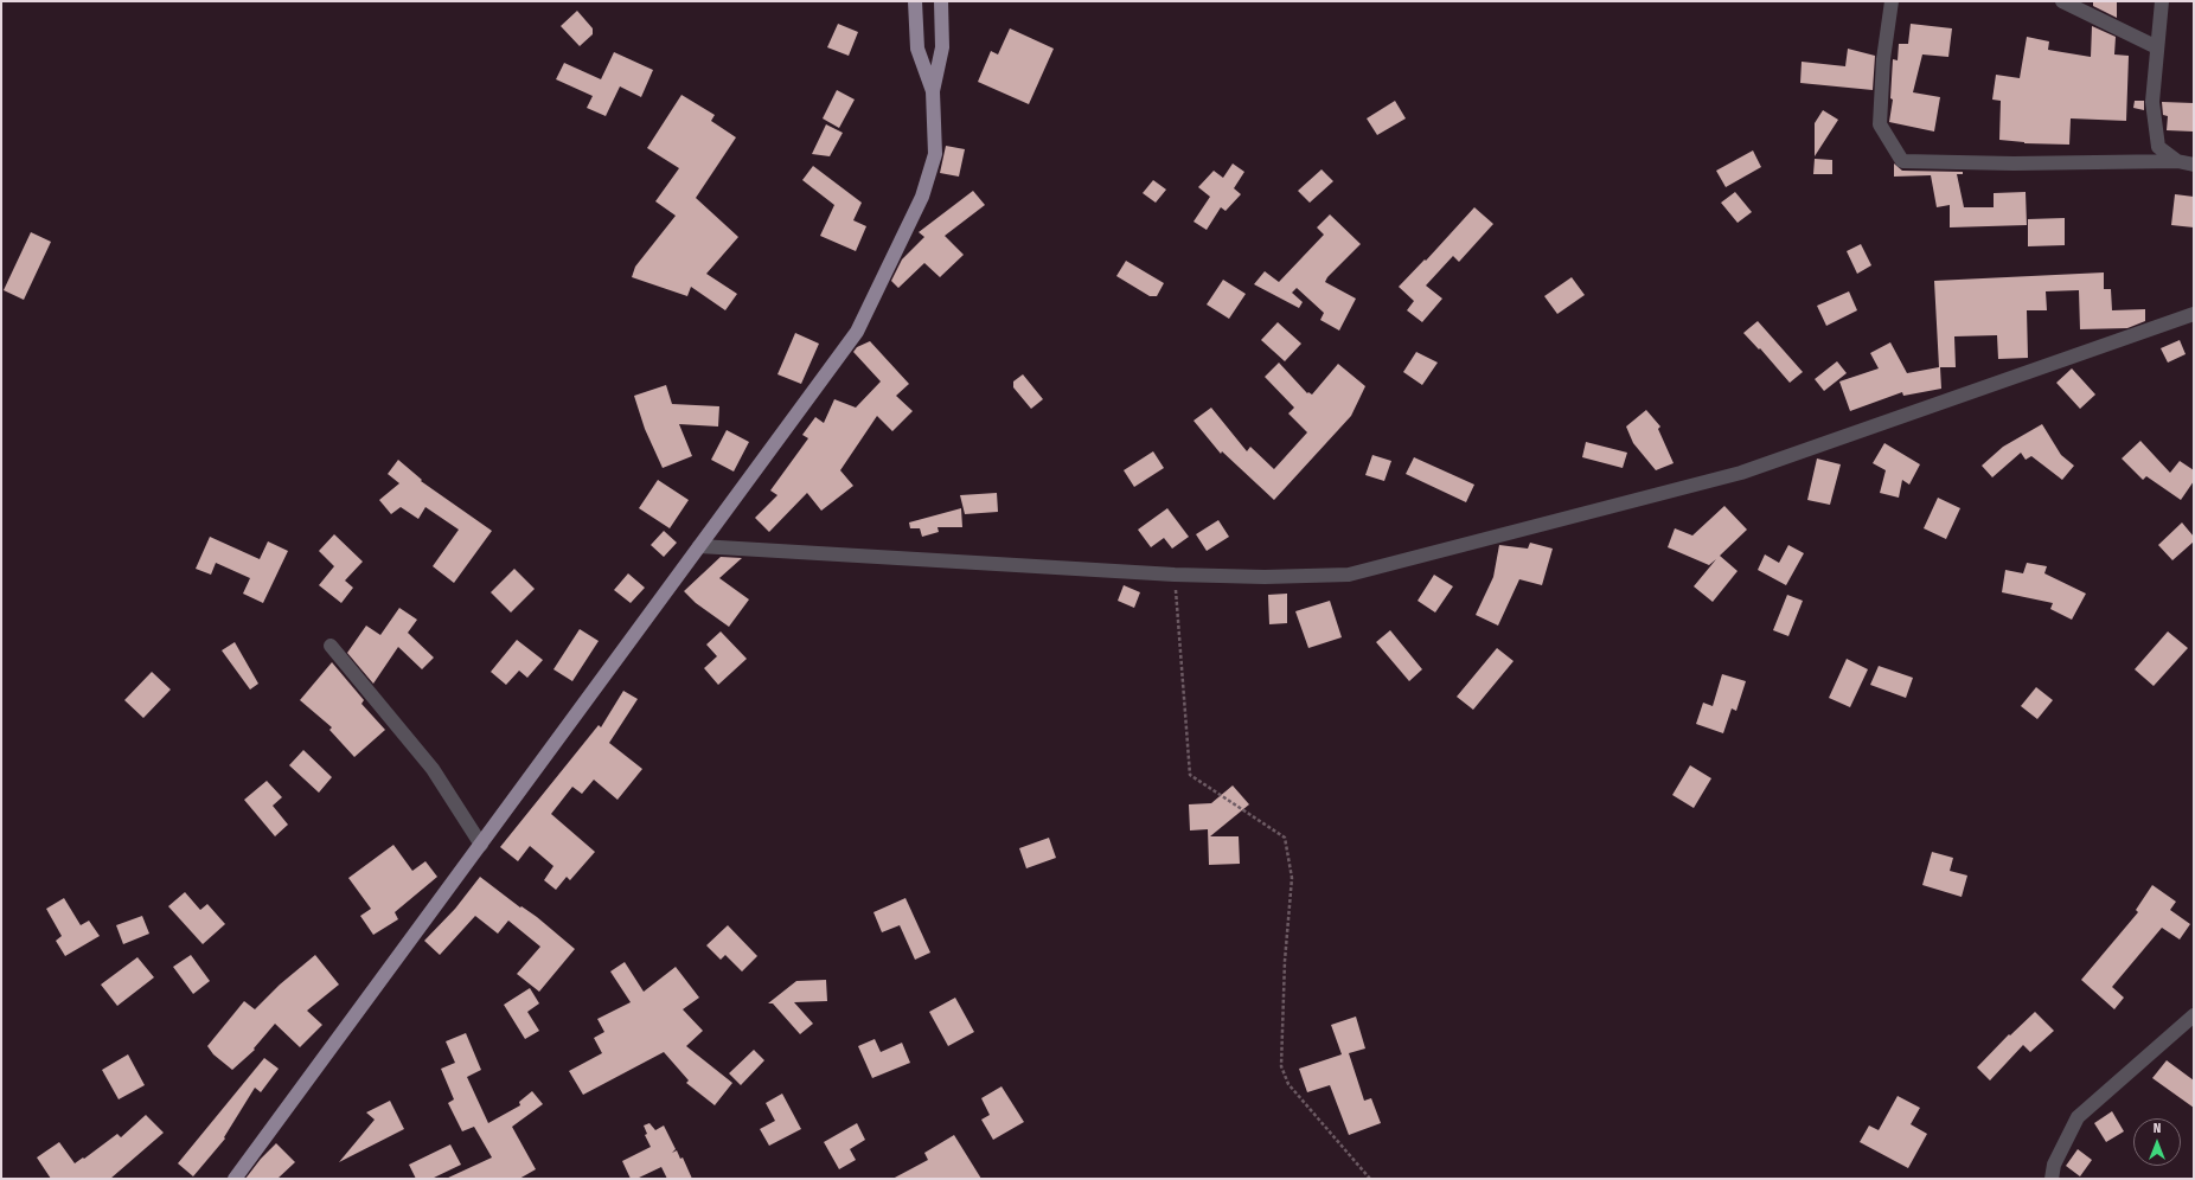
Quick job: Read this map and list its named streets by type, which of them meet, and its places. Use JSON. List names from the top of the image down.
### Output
{
  "north": "top"
}
